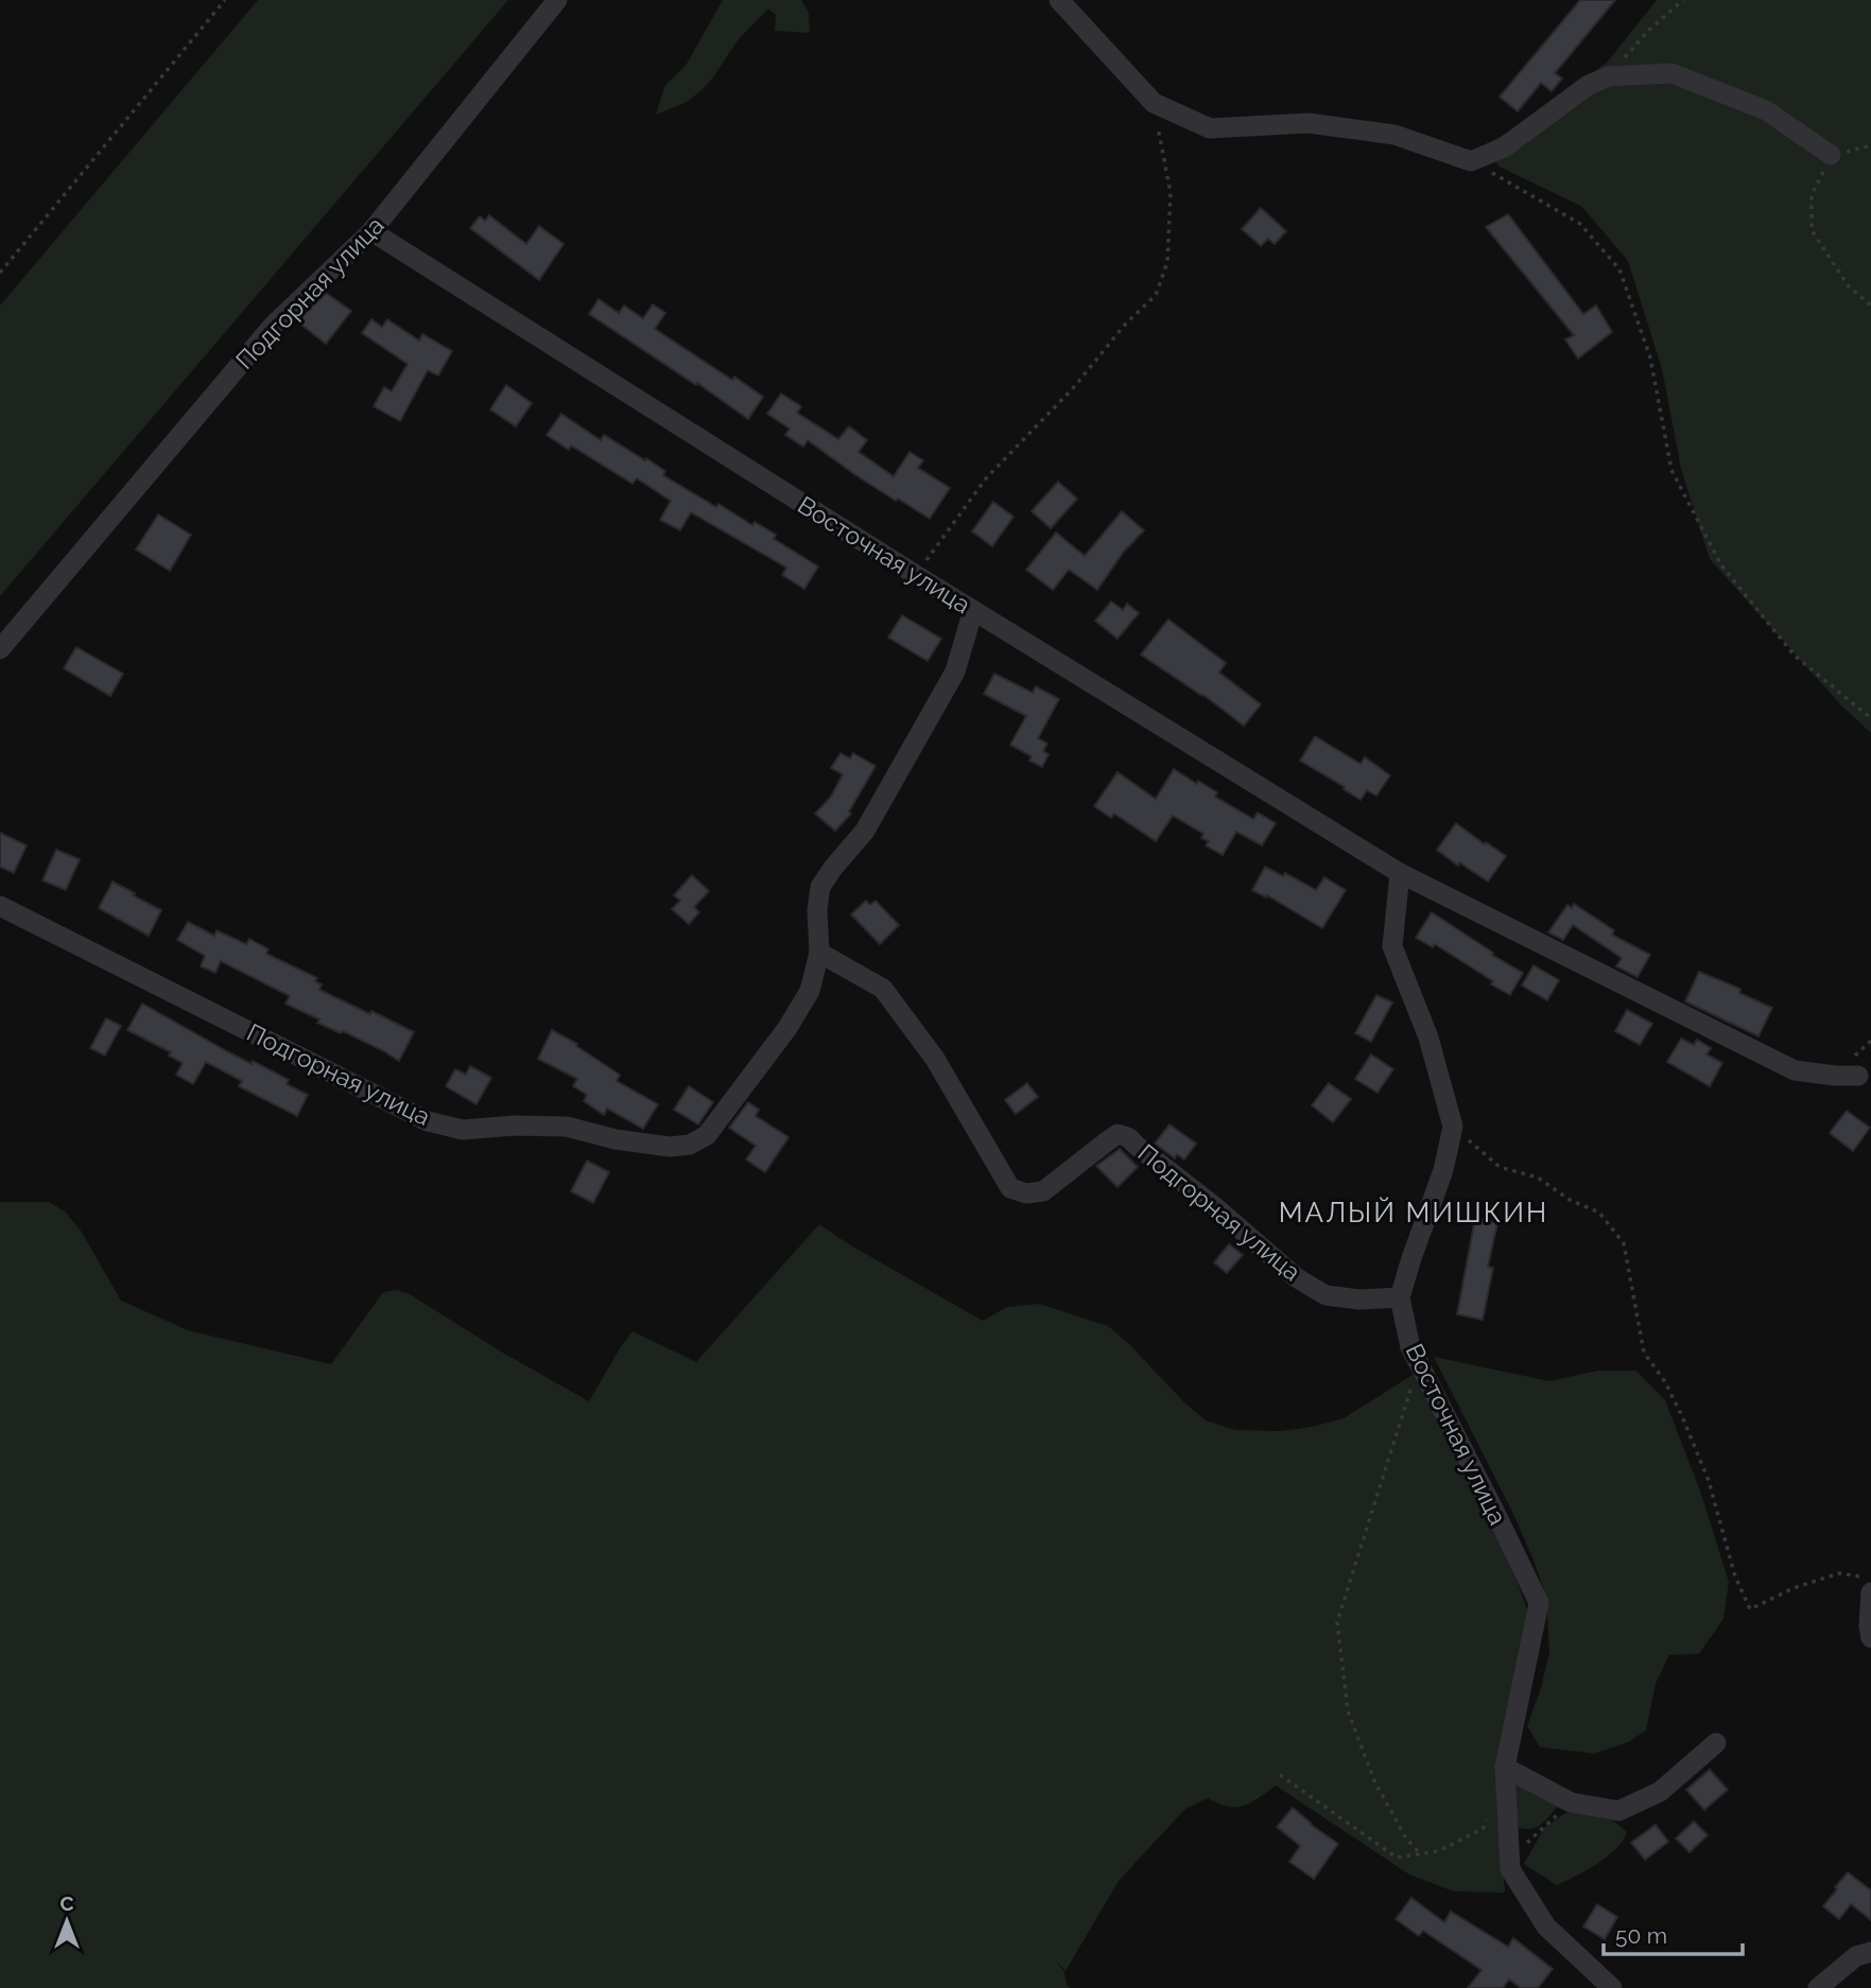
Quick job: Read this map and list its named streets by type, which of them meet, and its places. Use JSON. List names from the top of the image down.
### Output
{
  "streets": {
    "street": ["Подгорная улица", "Восточная улица"]
  },
  "crossings": [
    ["Подгорная улица", "Восточная улица"]
  ],
  "districts": ["МАЛЫЙ МИШКИН"],
  "scale_bar": "50 m",
  "north": "top"
}
